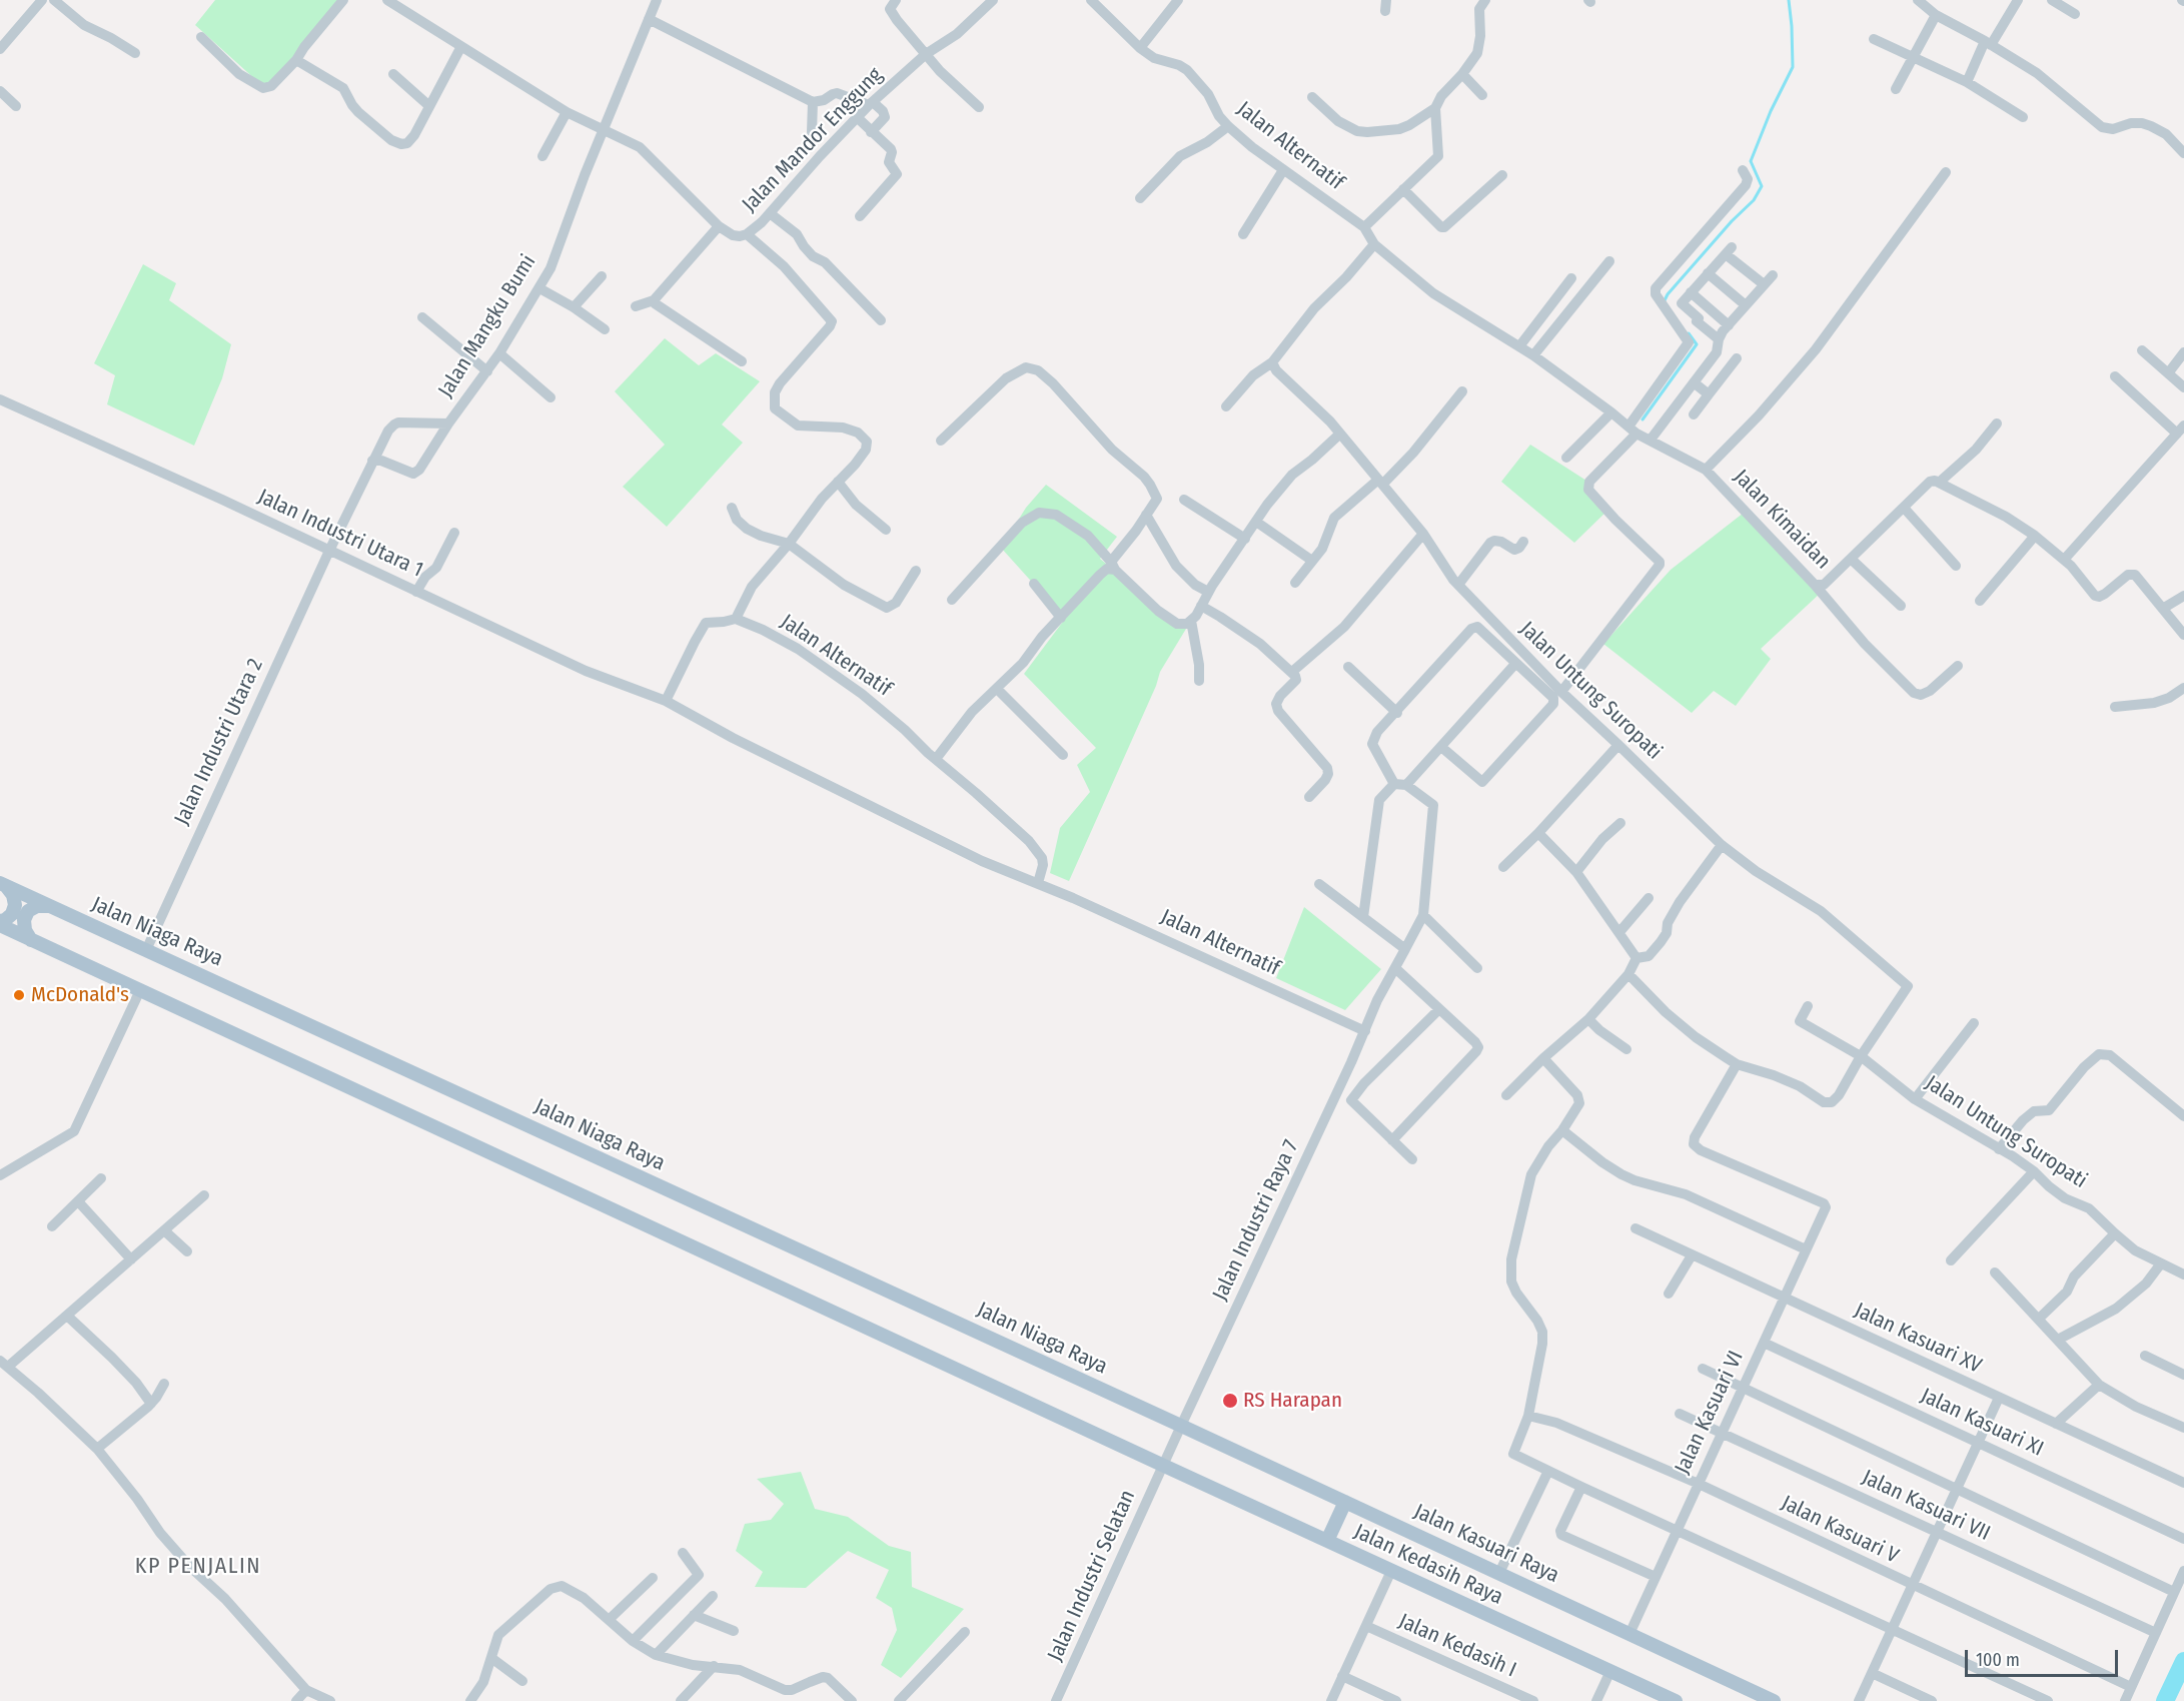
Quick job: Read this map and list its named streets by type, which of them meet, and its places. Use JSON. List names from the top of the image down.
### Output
{
  "streets": {
    "main road": ["Jalan Niaga Raya", "Jalan Kasuari Raya", "Jalan Kedasih Raya"],
    "street": [
      "Jalan Mandor Enggung",
      "Jalan Alternatif",
      "Jalan Mangku Bumi",
      "Jalan Kimaidan",
      "Jalan Industri Utara 1",
      "Jalan Untung Suropati",
      "Jalan Industri Utara 2",
      "Jalan Industri Raya 7",
      "Jalan Kasuari XV",
      "Jalan Kasuari VI",
      "Jalan Kasuari XI",
      "Jalan Kasuari VII",
      "Jalan Kasuari V",
      "Jalan Industri Selatan",
      "Jalan Kedasih I"
    ]
  },
  "crossings": [
    ["Jalan Mandor Enggung", "Jalan Mangku Bumi"],
    ["Jalan Alternatif", "Jalan Industri Utara 1"],
    ["Jalan Alternatif", "Jalan Industri Raya 7"],
    ["Jalan Mangku Bumi", "Jalan Industri Utara 1"],
    ["Jalan Mangku Bumi", "Jalan Industri Utara 2"],
    ["Jalan Industri Utara 1", "Jalan Industri Utara 2"],
    ["Jalan Industri Utara 2", "Jalan Niaga Raya"],
    ["Jalan Niaga Raya", "Jalan Industri Raya 7"],
    ["Jalan Niaga Raya", "Jalan Kasuari Raya"],
    ["Jalan Industri Raya 7", "Jalan Kasuari Raya"],
    ["Jalan Industri Raya 7", "Jalan Kedasih Raya"],
    ["Jalan Industri Raya 7", "Jalan Industri Selatan"],
    ["Jalan Kasuari XV", "Jalan Kasuari VI"],
    ["Jalan Kasuari VI", "Jalan Kasuari XI"],
    ["Jalan Kasuari VI", "Jalan Kasuari VII"],
    ["Jalan Kasuari VI", "Jalan Kasuari V"],
    ["Jalan Kasuari VI", "Jalan Kasuari Raya"],
    ["Jalan Kedasih Raya", "Jalan Industri Selatan"]
  ],
  "districts": ["KP PENJALIN"],
  "places": ["McDonald's", "RS Harapan"],
  "scale_bar": "100 m"
}
